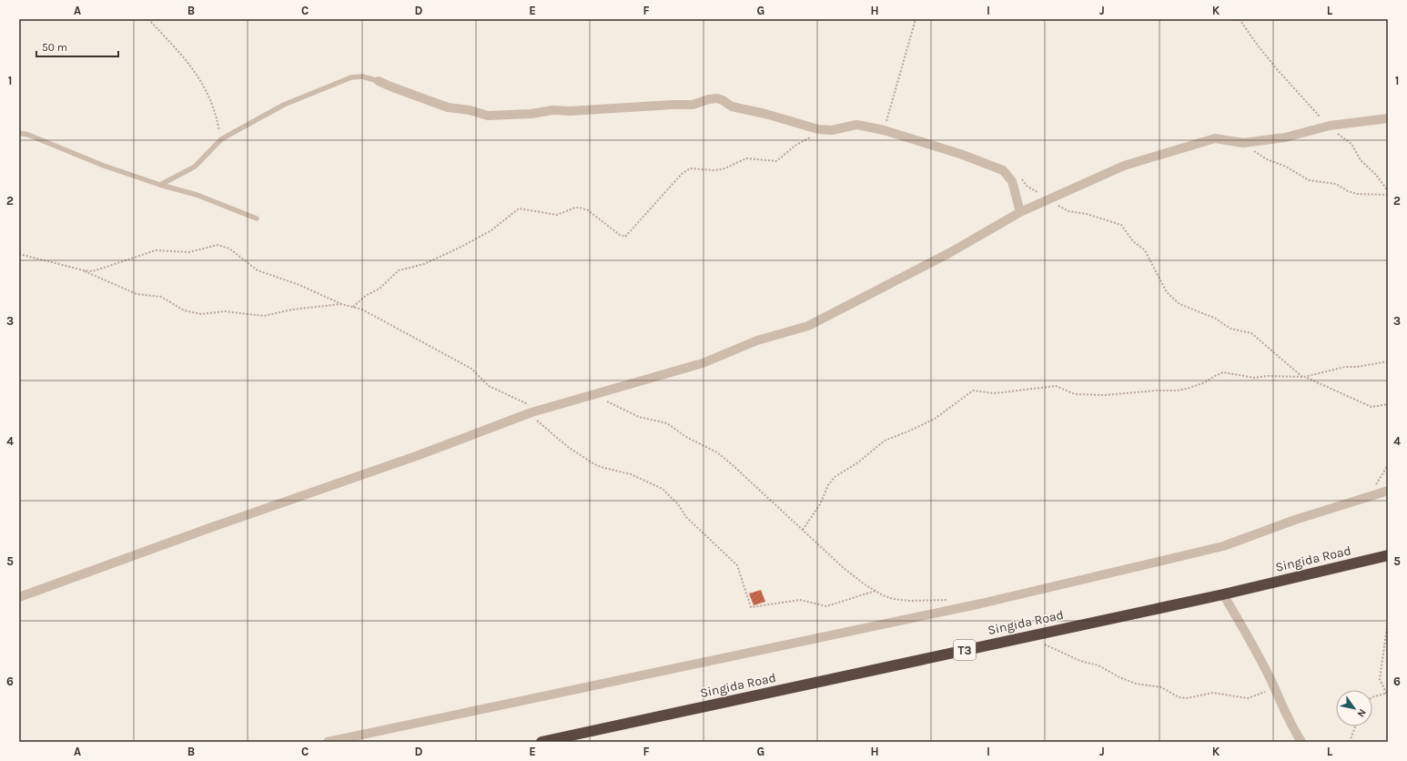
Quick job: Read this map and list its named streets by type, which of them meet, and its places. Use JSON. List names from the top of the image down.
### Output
{
  "streets": {
    "highway": ["Singida Road", "T3"]
  },
  "scale_bar": "50 m",
  "north": "bottom right",
  "grid": {
    "columns": [
      "A",
      "B",
      "C",
      "D",
      "E",
      "F",
      "G",
      "H",
      "I",
      "J",
      "K",
      "L"
    ],
    "rows": [
      "1",
      "2",
      "3",
      "4",
      "5",
      "6"
    ]
  }
}
